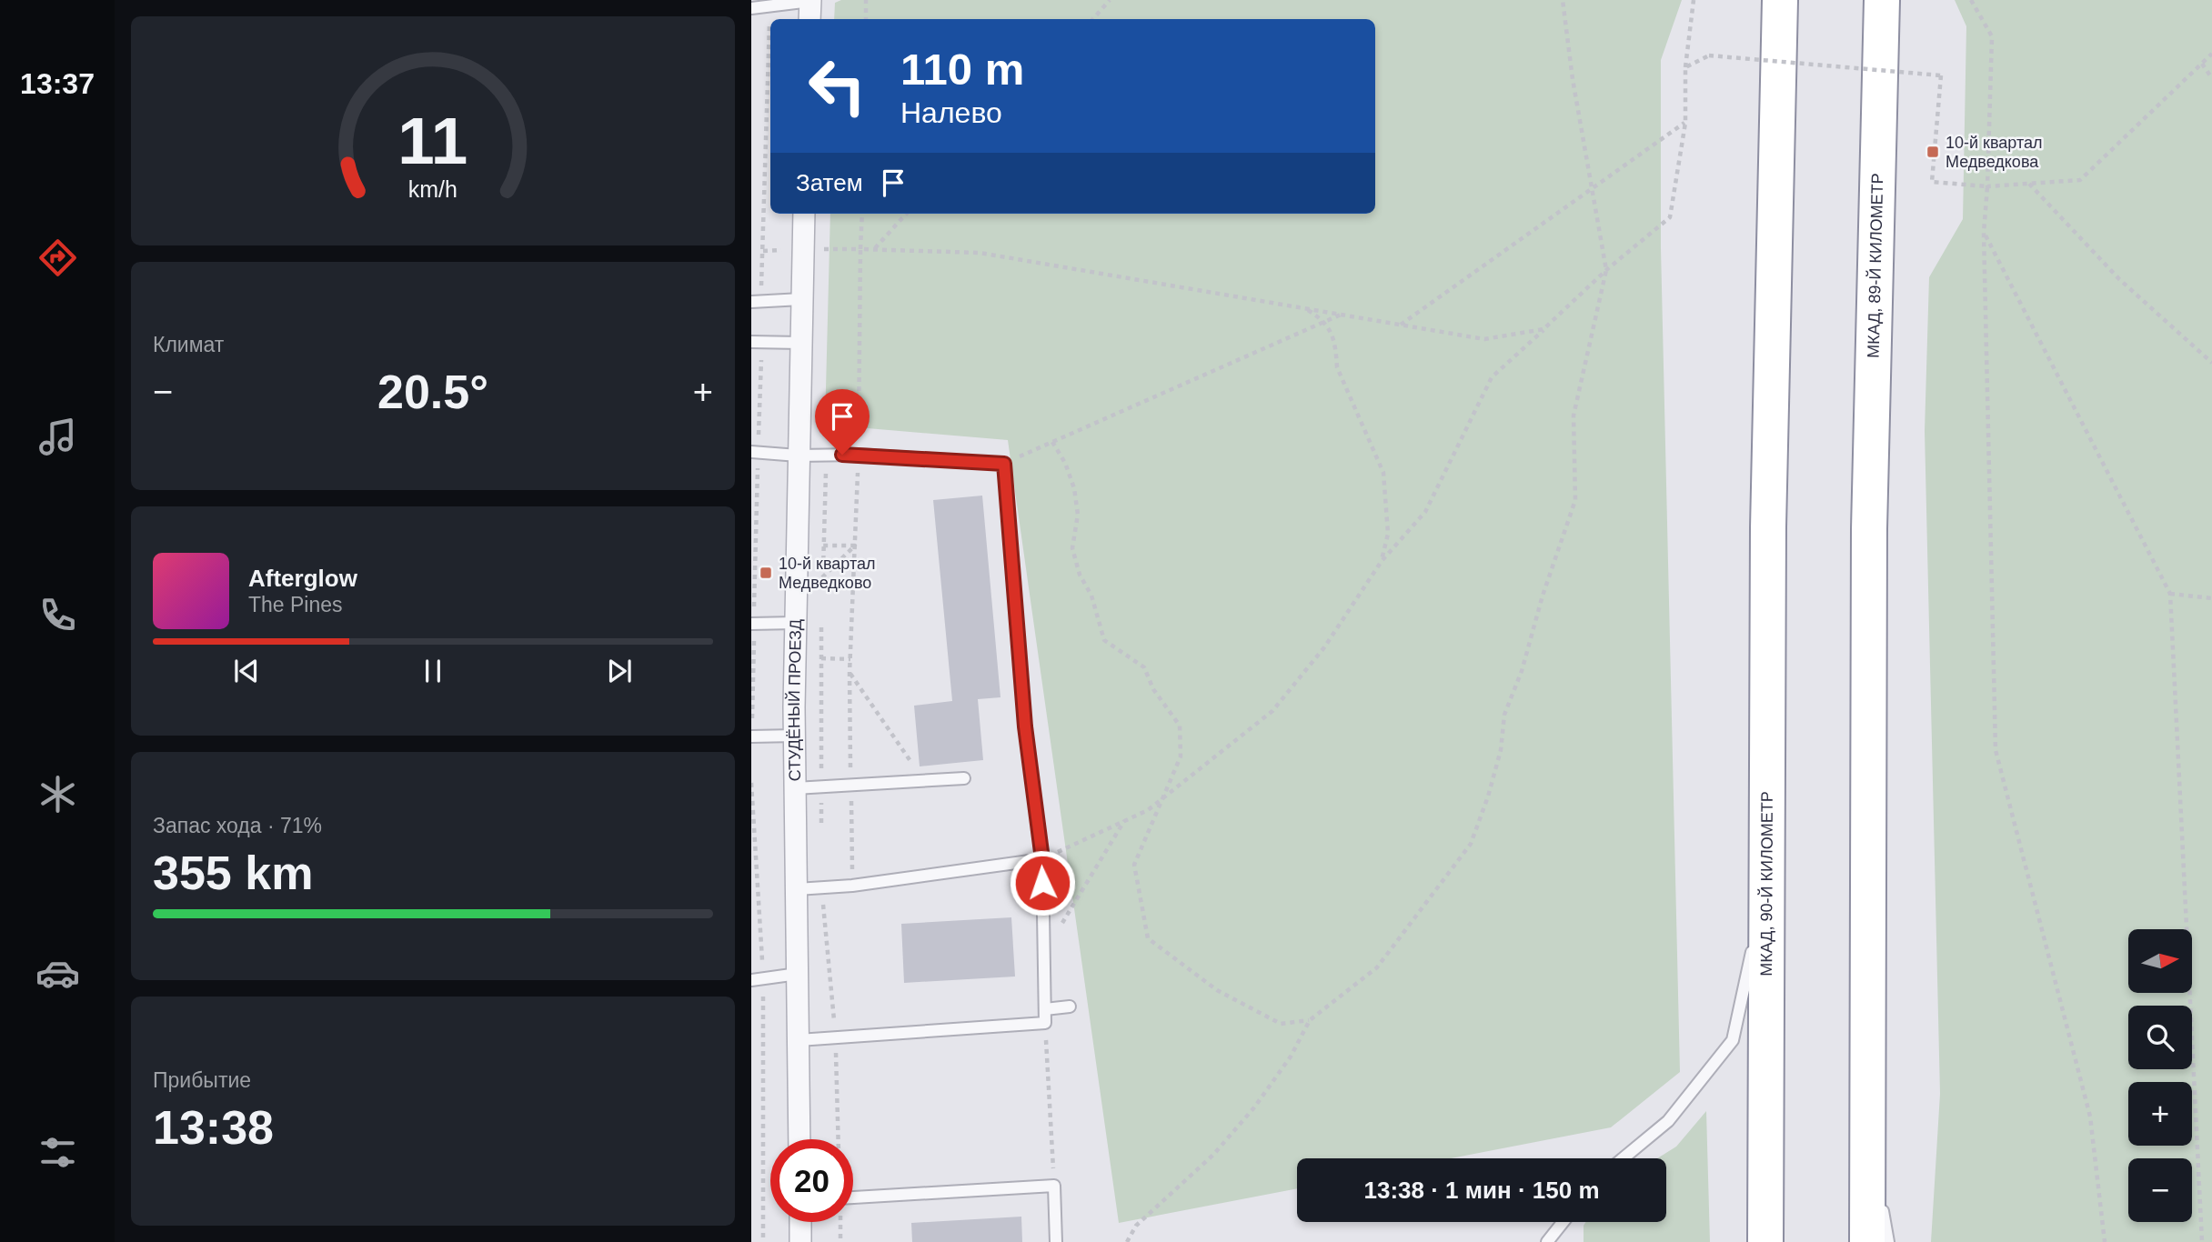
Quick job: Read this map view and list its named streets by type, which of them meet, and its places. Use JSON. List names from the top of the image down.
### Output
{
  "streets": {
    "highway": ["МКАД, 89-Й КИЛОМЕТР", "МКАД, 90-Й КИЛОМЕТР"],
    "street": ["СТУДЁНЫЙ ПРОЕЗД"]
  },
  "places": {
    "transit": ["10-й квартал Медведкова", "10-й квартал Медведково"]
  },
  "north": "right",
  "page": {
    "tabs": "13:37",
    "turn": ["110 m", "Налево"],
    "then": "Затем",
    "tile": [
      "Климат",
      ["Запас хода · 71%", "355 km"],
      ["Прибытие", "13:38"]
    ],
    "heat": ["−", "20.5°", "+"],
    "song": ["Afterglow", "The Pines"],
    "map_buttons": ["+", "−"],
    "limit": "20",
    "trip": "13:38 · 1 мин · 150 m",
    "gauge": ["11", "km/h"]
  }
}
